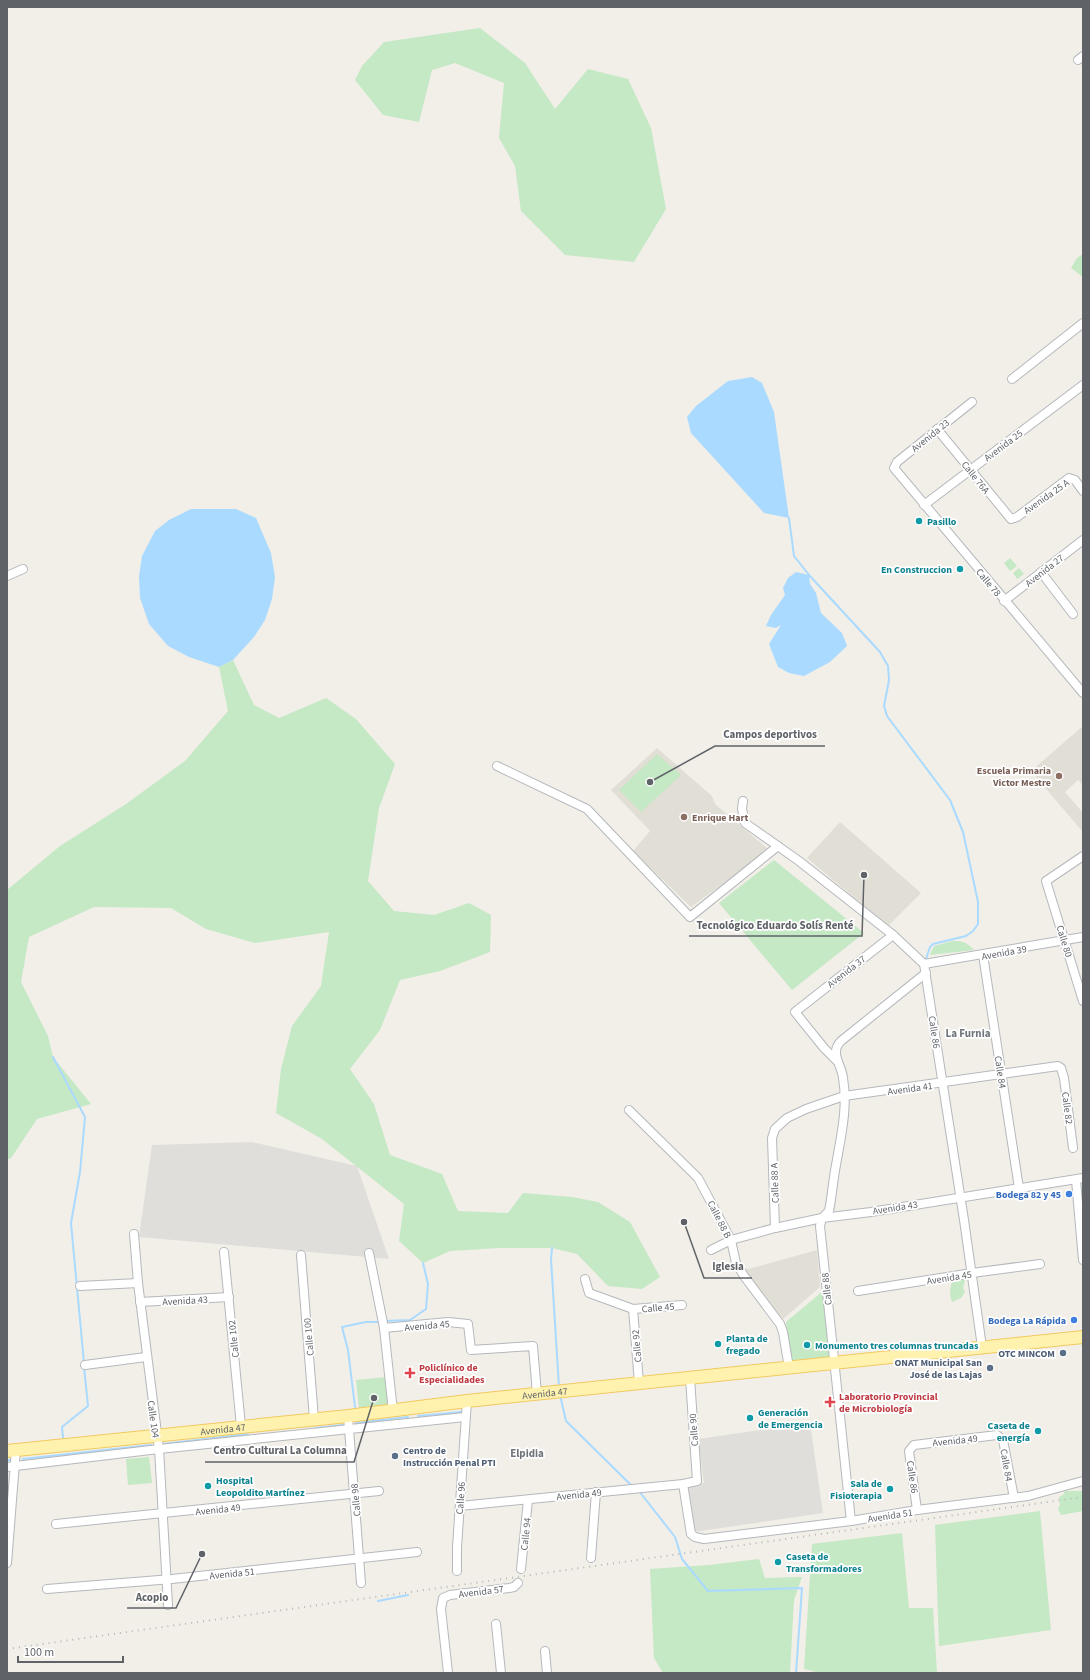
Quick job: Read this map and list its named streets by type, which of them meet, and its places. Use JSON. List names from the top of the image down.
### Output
{
  "streets": {
    "main road": ["Avenida 47"],
    "street": [
      "Avenida 23",
      "Avenida 25",
      "Calle 76A",
      "Avenida 25 A",
      "Avenida 27",
      "Calle 78",
      "Calle 80",
      "Avenida 39",
      "Avenida 37",
      "Calle 86",
      "Calle 84",
      "Avenida 41",
      "Calle 82",
      "Calle 88 A",
      "Avenida 43",
      "Calle 88 B",
      "Avenida 45",
      "Calle 88",
      "Calle 45",
      "Calle 100",
      "Calle 102",
      "Calle 92",
      "Calle 104",
      "Calle 90",
      "Avenida 49",
      "Calle 96",
      "Calle 98",
      "Avenida 51",
      "Calle 94",
      "Avenida 57"
    ]
  },
  "crossings": [
    ["Avenida 23", "Calle 76A"],
    ["Avenida 23", "Calle 78"],
    ["Avenida 25", "Calle 76A"],
    ["Avenida 25", "Calle 78"],
    ["Calle 76A", "Avenida 25 A"],
    ["Avenida 27", "Calle 78"],
    ["Calle 80", "Avenida 39"],
    ["Avenida 39", "Calle 86"],
    ["Avenida 39", "Calle 84"],
    ["Avenida 37", "Calle 88"],
    ["Calle 86", "Avenida 41"],
    ["Calle 86", "Avenida 43"],
    ["Calle 86", "Avenida 45"],
    ["Calle 86", "Calle 88"],
    ["Calle 86", "Avenida 47"],
    ["Calle 86", "Avenida 49"],
    ["Calle 86", "Avenida 51"],
    ["Calle 84", "Avenida 41"],
    ["Calle 84", "Avenida 43"],
    ["Calle 84", "Avenida 49"],
    ["Calle 84", "Avenida 51"],
    ["Avenida 41", "Calle 82"],
    ["Avenida 41", "Calle 88 A"],
    ["Avenida 41", "Calle 88"],
    ["Calle 88 A", "Avenida 43"],
    ["Avenida 43", "Calle 88 B"],
    ["Avenida 43", "Calle 88"],
    ["Avenida 43", "Calle 102"],
    ["Avenida 43", "Calle 104"],
    ["Calle 88 B", "Avenida 47"],
    ["Avenida 45", "Avenida 47"],
    ["Calle 88", "Avenida 47"],
    ["Calle 88", "Avenida 51"],
    ["Calle 45", "Calle 92"],
    ["Calle 100", "Avenida 47"],
    ["Calle 102", "Avenida 47"],
    ["Calle 92", "Avenida 47"],
    ["Avenida 47", "Calle 104"],
    ["Avenida 47", "Calle 90"],
    ["Avenida 47", "Calle 96"],
    ["Avenida 47", "Calle 98"],
    ["Calle 104", "Avenida 49"],
    ["Calle 104", "Avenida 51"],
    ["Calle 90", "Avenida 49"],
    ["Avenida 49", "Calle 96"],
    ["Avenida 49", "Calle 98"],
    ["Avenida 49", "Avenida 51"],
    ["Avenida 49", "Calle 94"],
    ["Calle 98", "Avenida 51"]
  ],
  "districts": ["La Furnia", "Elpidia"],
  "places": {
    "other": [
      "Pasillo",
      "En Construccion",
      "Escuela Primaria Victor Mestre",
      "Campos deportivos",
      "Enrique Hart",
      "Tecnológico Eduardo Solís Renté",
      "Bodega 82 y 45",
      "Iglesia",
      "Bodega La Rápida",
      "Planta de fregado",
      "Monumento tres columnas truncadas",
      "OTC MINCOM",
      "ONAT Municipal San José de las Lajas",
      "Centro Cultural La Columna",
      "Generación de Emergencia",
      "Caseta de energía",
      "Centro de Instrucción Penal PTI",
      "Hospital Leopoldito Martínez",
      "Sala de Fisioterapia",
      "Acopio",
      "Caseta de Transformadores"
    ],
    "health": ["Policlínico de Especialidades", "Laboratorio Provincial de Microbiología"]
  },
  "scale_bar": "100 m"
}
